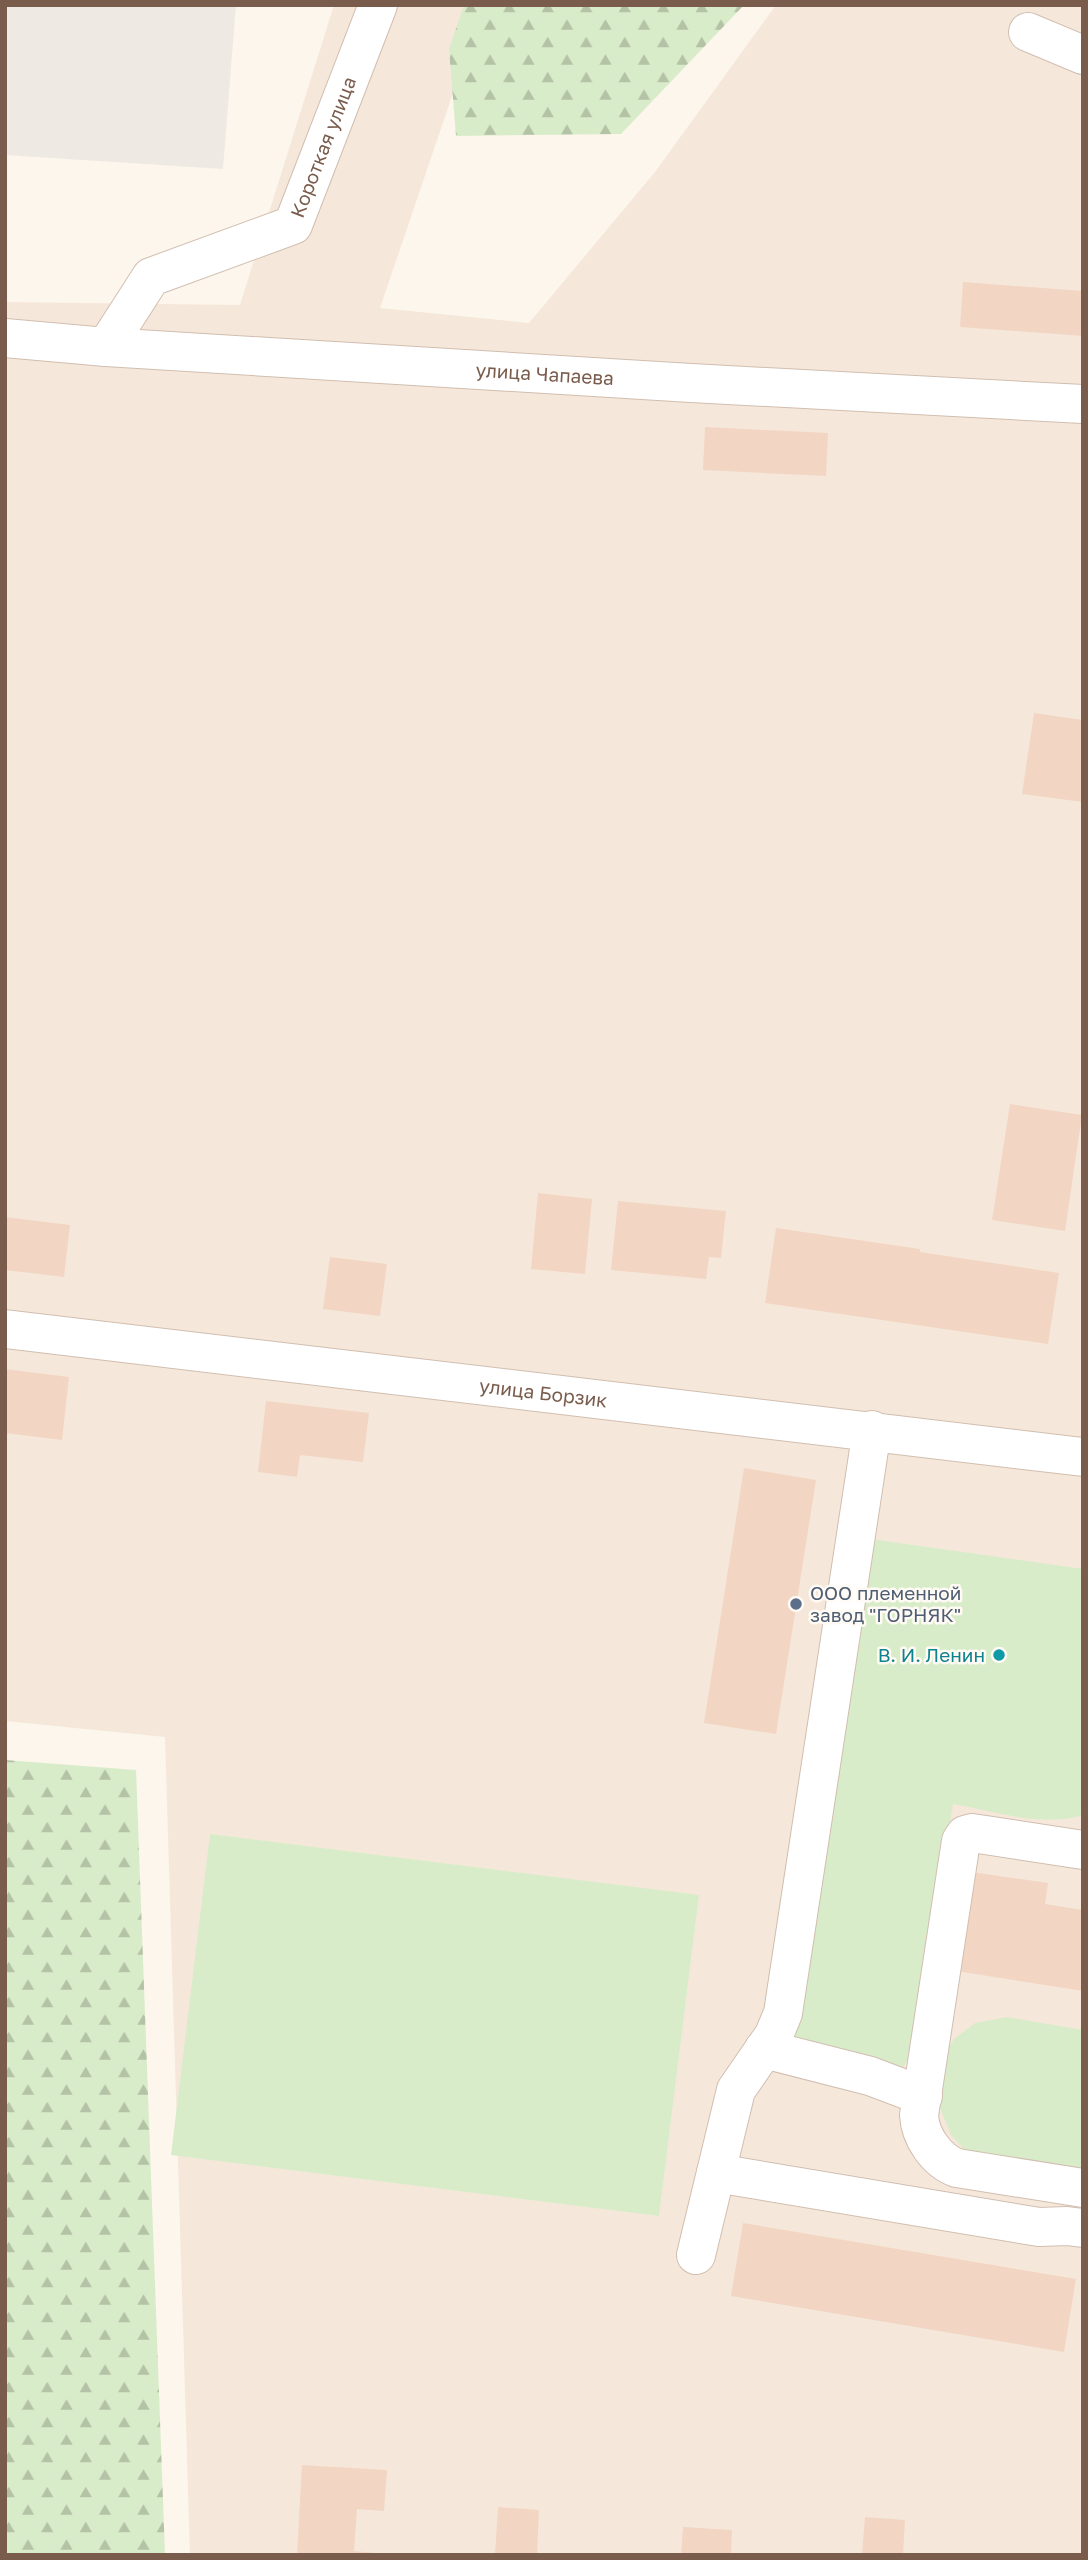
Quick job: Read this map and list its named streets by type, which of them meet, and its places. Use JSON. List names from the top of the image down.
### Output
{
  "streets": {
    "street": ["Короткая улица", "улица Чапаева", "улица Борзик"]
  },
  "crossings": [
    ["Короткая улица", "улица Чапаева"]
  ],
  "places": ["ООО племенной завод \"ГОРНЯК\"", "В. И. Ленин"]
}
